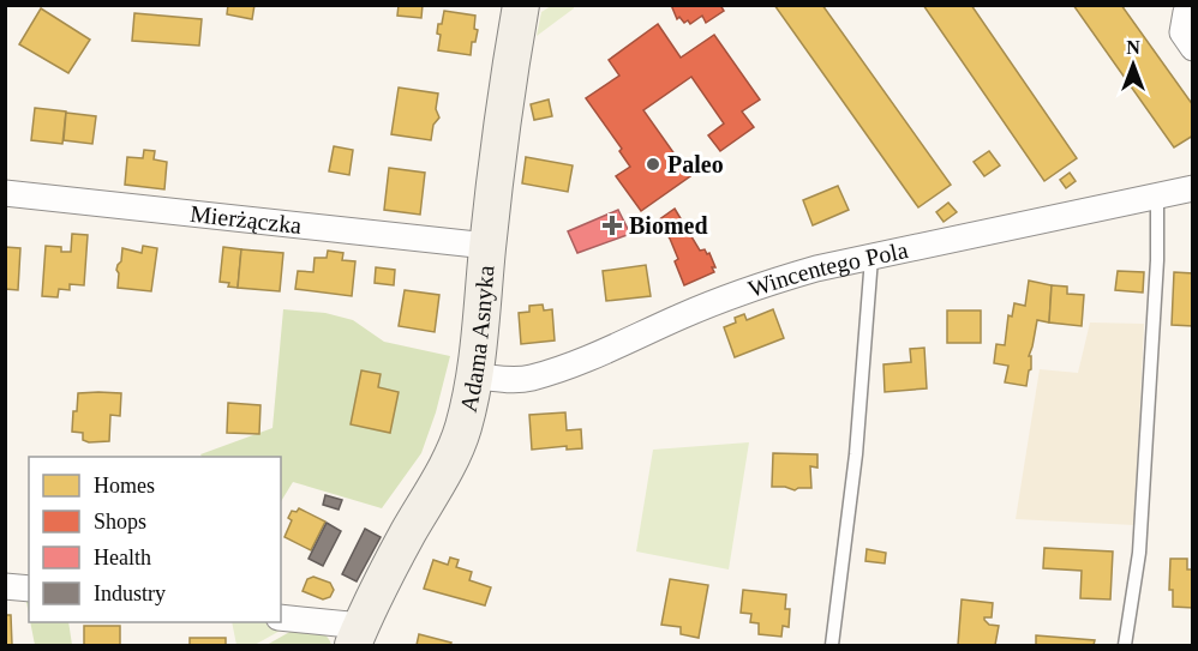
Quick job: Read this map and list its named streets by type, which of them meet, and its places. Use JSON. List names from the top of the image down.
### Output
{
  "streets": {
    "main road": ["Adama Asnyka"],
    "street": ["Mierżączka", "Wincentego Pola"]
  },
  "crossings": [
    ["Mierżączka", "Adama Asnyka"],
    ["Wincentego Pola", "Adama Asnyka"]
  ],
  "places": {
    "other": ["Paleo"],
    "health": ["Biomed"]
  },
  "legend": [
    "Homes",
    "Shops",
    "Health",
    "Industry"
  ],
  "north": "top"
}
